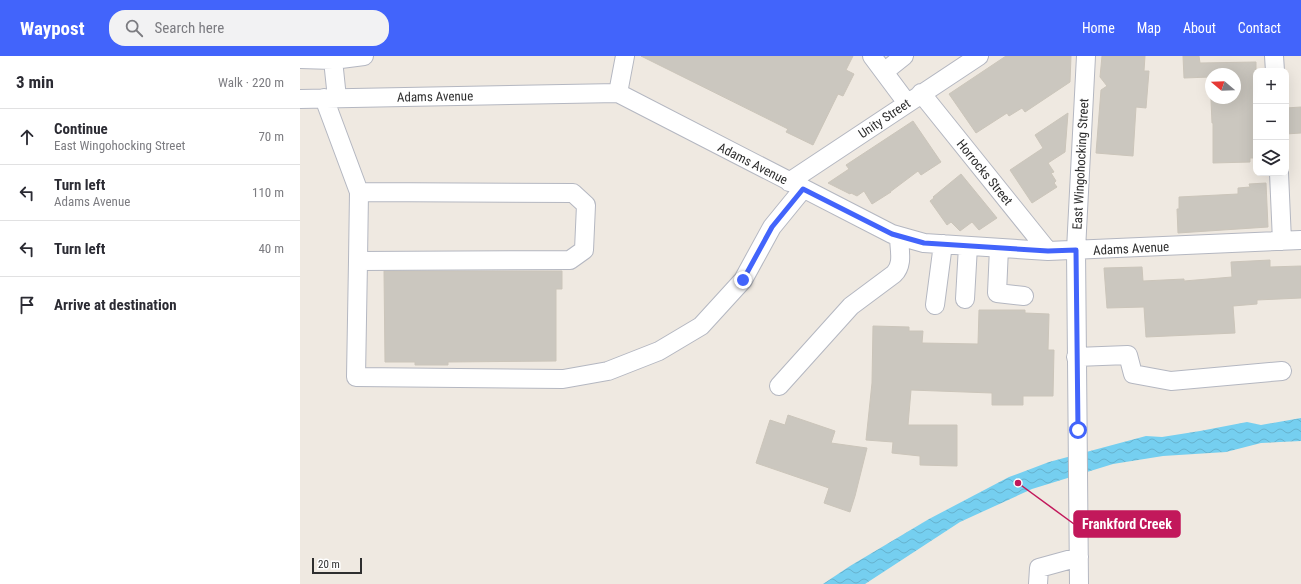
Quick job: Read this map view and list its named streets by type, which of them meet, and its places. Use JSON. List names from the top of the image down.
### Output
{
  "streets": {
    "street": [
      "Adams Avenue",
      "Unity Street",
      "East Wingohocking Street",
      "Horrocks Street"
    ]
  },
  "crossings": [
    ["Adams Avenue", "Unity Street"],
    ["Adams Avenue", "East Wingohocking Street"],
    ["Adams Avenue", "Horrocks Street"],
    ["Unity Street", "Horrocks Street"]
  ],
  "places": ["Frankford Creek"],
  "scale_bar": "20 m",
  "north": "left",
  "page": {
    "header": "Waypost",
    "search": "Search here",
    "nav": [
      "Home",
      "Map",
      "About",
      "Contact"
    ],
    "heading": ["3 min", "Walk · 220 m"],
    "map_buttons": ["+", "−"],
    "list": [
      ["Continue", "East Wingohocking Street", "70 m"],
      ["Turn left", "Adams Avenue", "110 m"],
      ["Turn left", "40 m"],
      "Arrive at destination"
    ],
    "scale": "20 m"
  }
}
